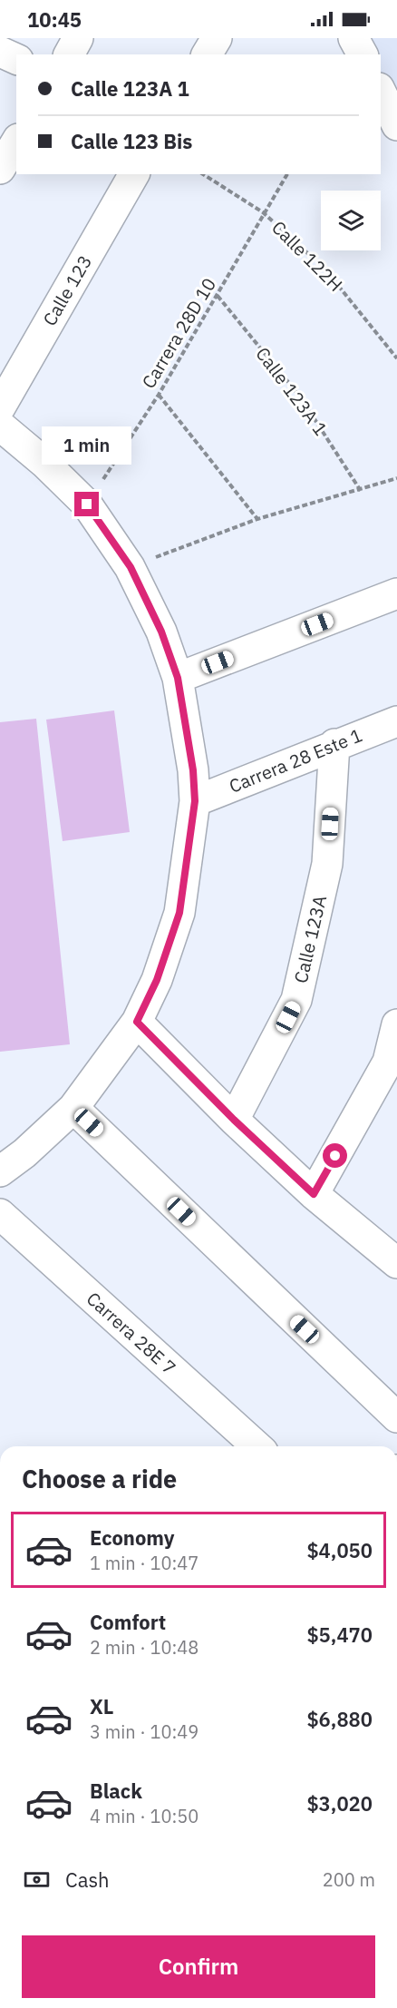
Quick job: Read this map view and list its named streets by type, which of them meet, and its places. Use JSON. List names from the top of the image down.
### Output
{
  "streets": {
    "street": [
      "Calle 123",
      "Carrera 28 Este 1",
      "Calle 123A",
      "Carrera 28E 7"
    ],
    "path": ["Calle 122H", "Carrera 28D 10", "Calle 123A 1"]
  },
  "crossings": [
    ["Calle 122H", "Carrera 28D 10"],
    ["Carrera 28D 10", "Calle 123A 1"],
    ["Carrera 28 Este 1", "Calle 123A"]
  ],
  "page": {
    "status": "10:45",
    "banner": ["Calle 123A 1", "Calle 123 Bis"],
    "bubble": "1 min",
    "heading": "Choose a ride",
    "list": [
      {
        "name": "Economy",
        "note": "1 min · 10:47",
        "value": "$4,050"
      },
      {
        "name": "Comfort",
        "note": "2 min · 10:48",
        "value": "$5,470"
      },
      {
        "name": "XL",
        "note": "3 min · 10:49",
        "value": "$6,880"
      },
      {
        "name": "Black",
        "note": "4 min · 10:50",
        "value": "$3,020"
      }
    ],
    "pay": ["Cash", "200 m"],
    "buttons": "Confirm"
  }
}
